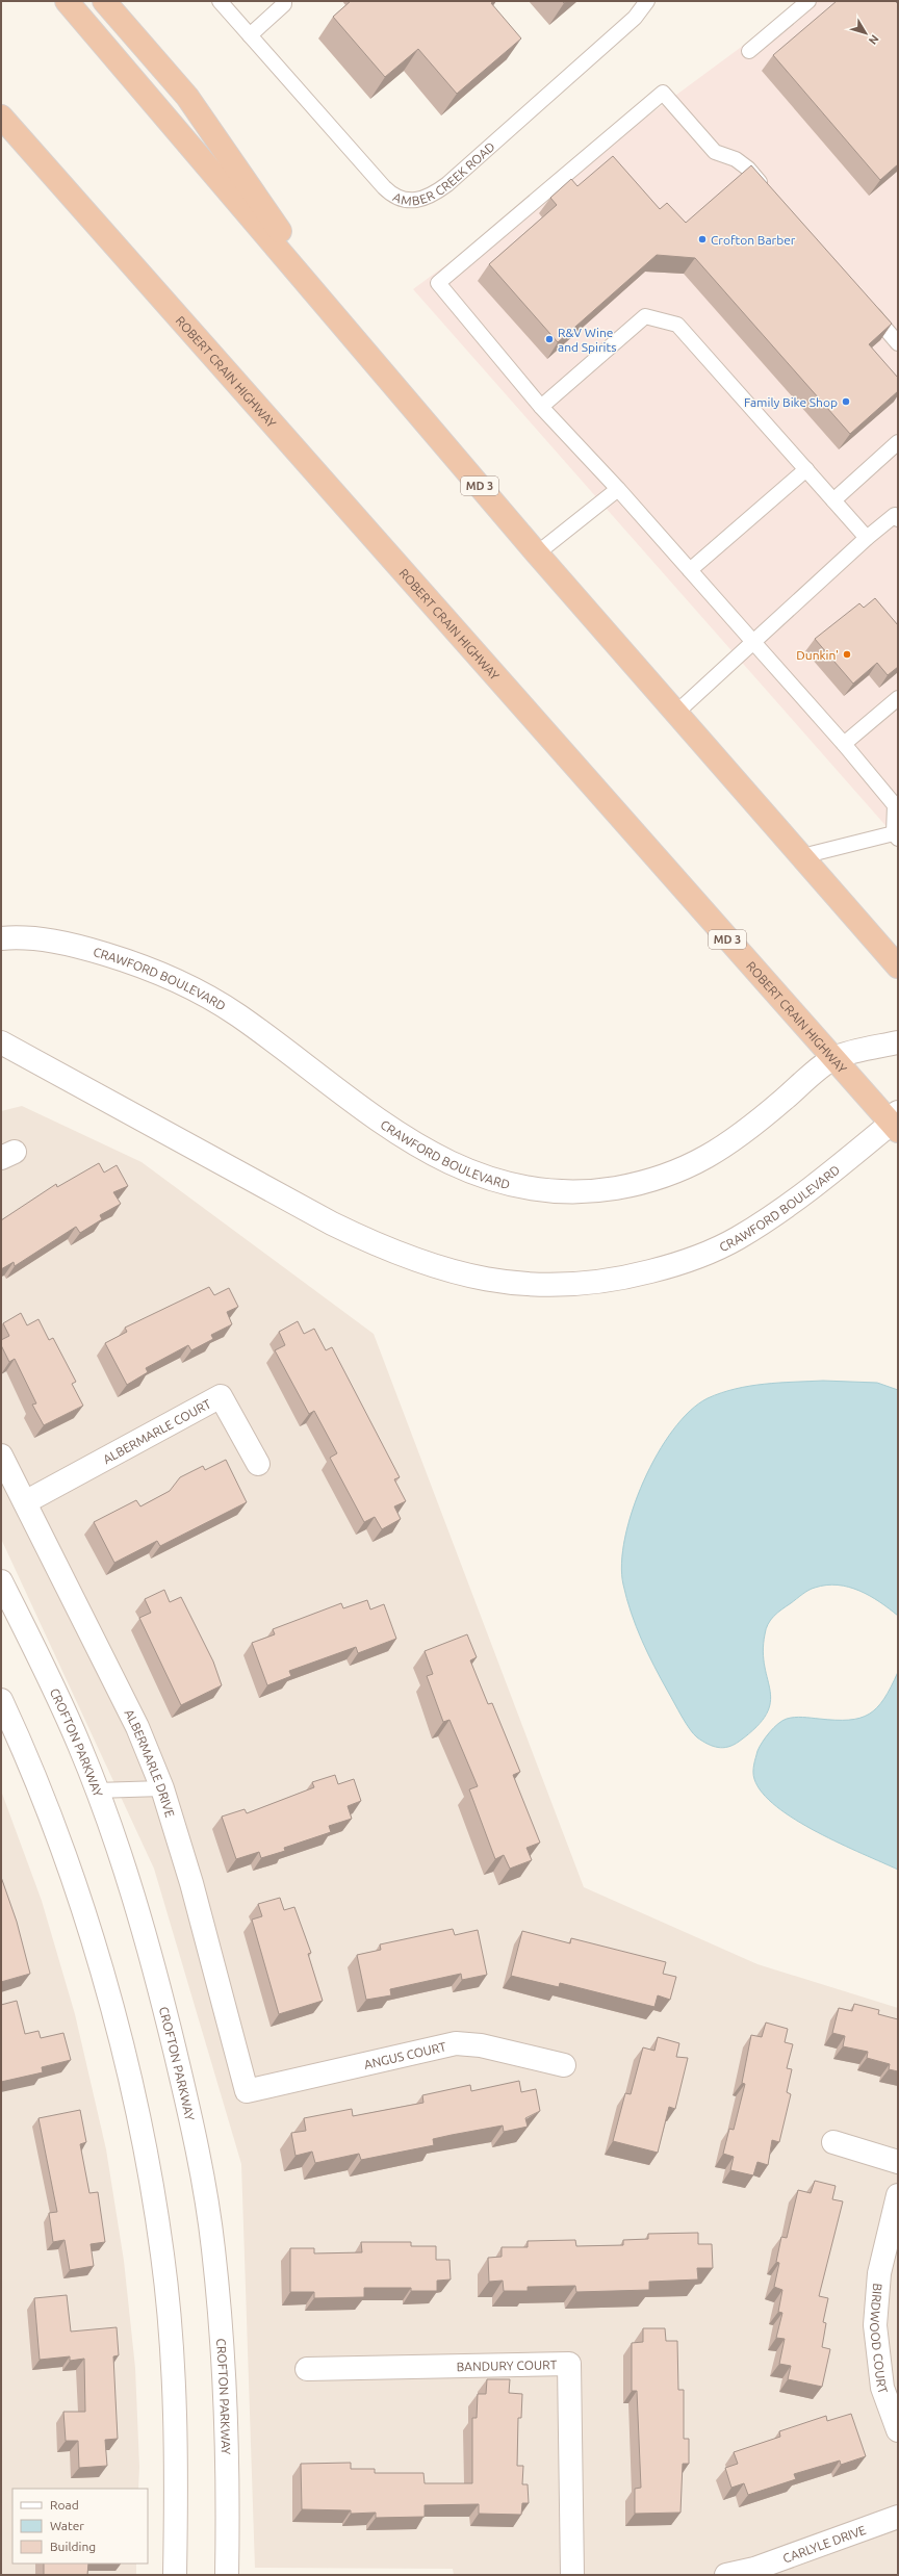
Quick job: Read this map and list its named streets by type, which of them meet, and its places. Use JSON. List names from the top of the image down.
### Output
{
  "streets": {
    "highway": ["ROBERT CRAIN HIGHWAY", "MD 3"],
    "street": [
      "CRAWFORD BOULEVARD",
      "ALBERMARLE COURT",
      "CROFTON PARKWAY",
      "ALBERMARLE DRIVE",
      "ANGUS COURT",
      "BIRDWOOD COURT",
      "BANDURY COURT",
      "CARLYLE DRIVE"
    ],
    "lane": ["AMBER CREEK ROAD"]
  },
  "crossings": [
    ["ROBERT CRAIN HIGHWAY", "CRAWFORD BOULEVARD"],
    ["ALBERMARLE COURT", "ALBERMARLE DRIVE"],
    ["ALBERMARLE DRIVE", "ANGUS COURT"]
  ],
  "places": [
    "Crofton Barber",
    "R&V Wine and Spirits",
    "Family Bike Shop",
    "Dunkin'"
  ],
  "legend": ["Road", "Water", "Building"],
  "north": "bottom right"
}
